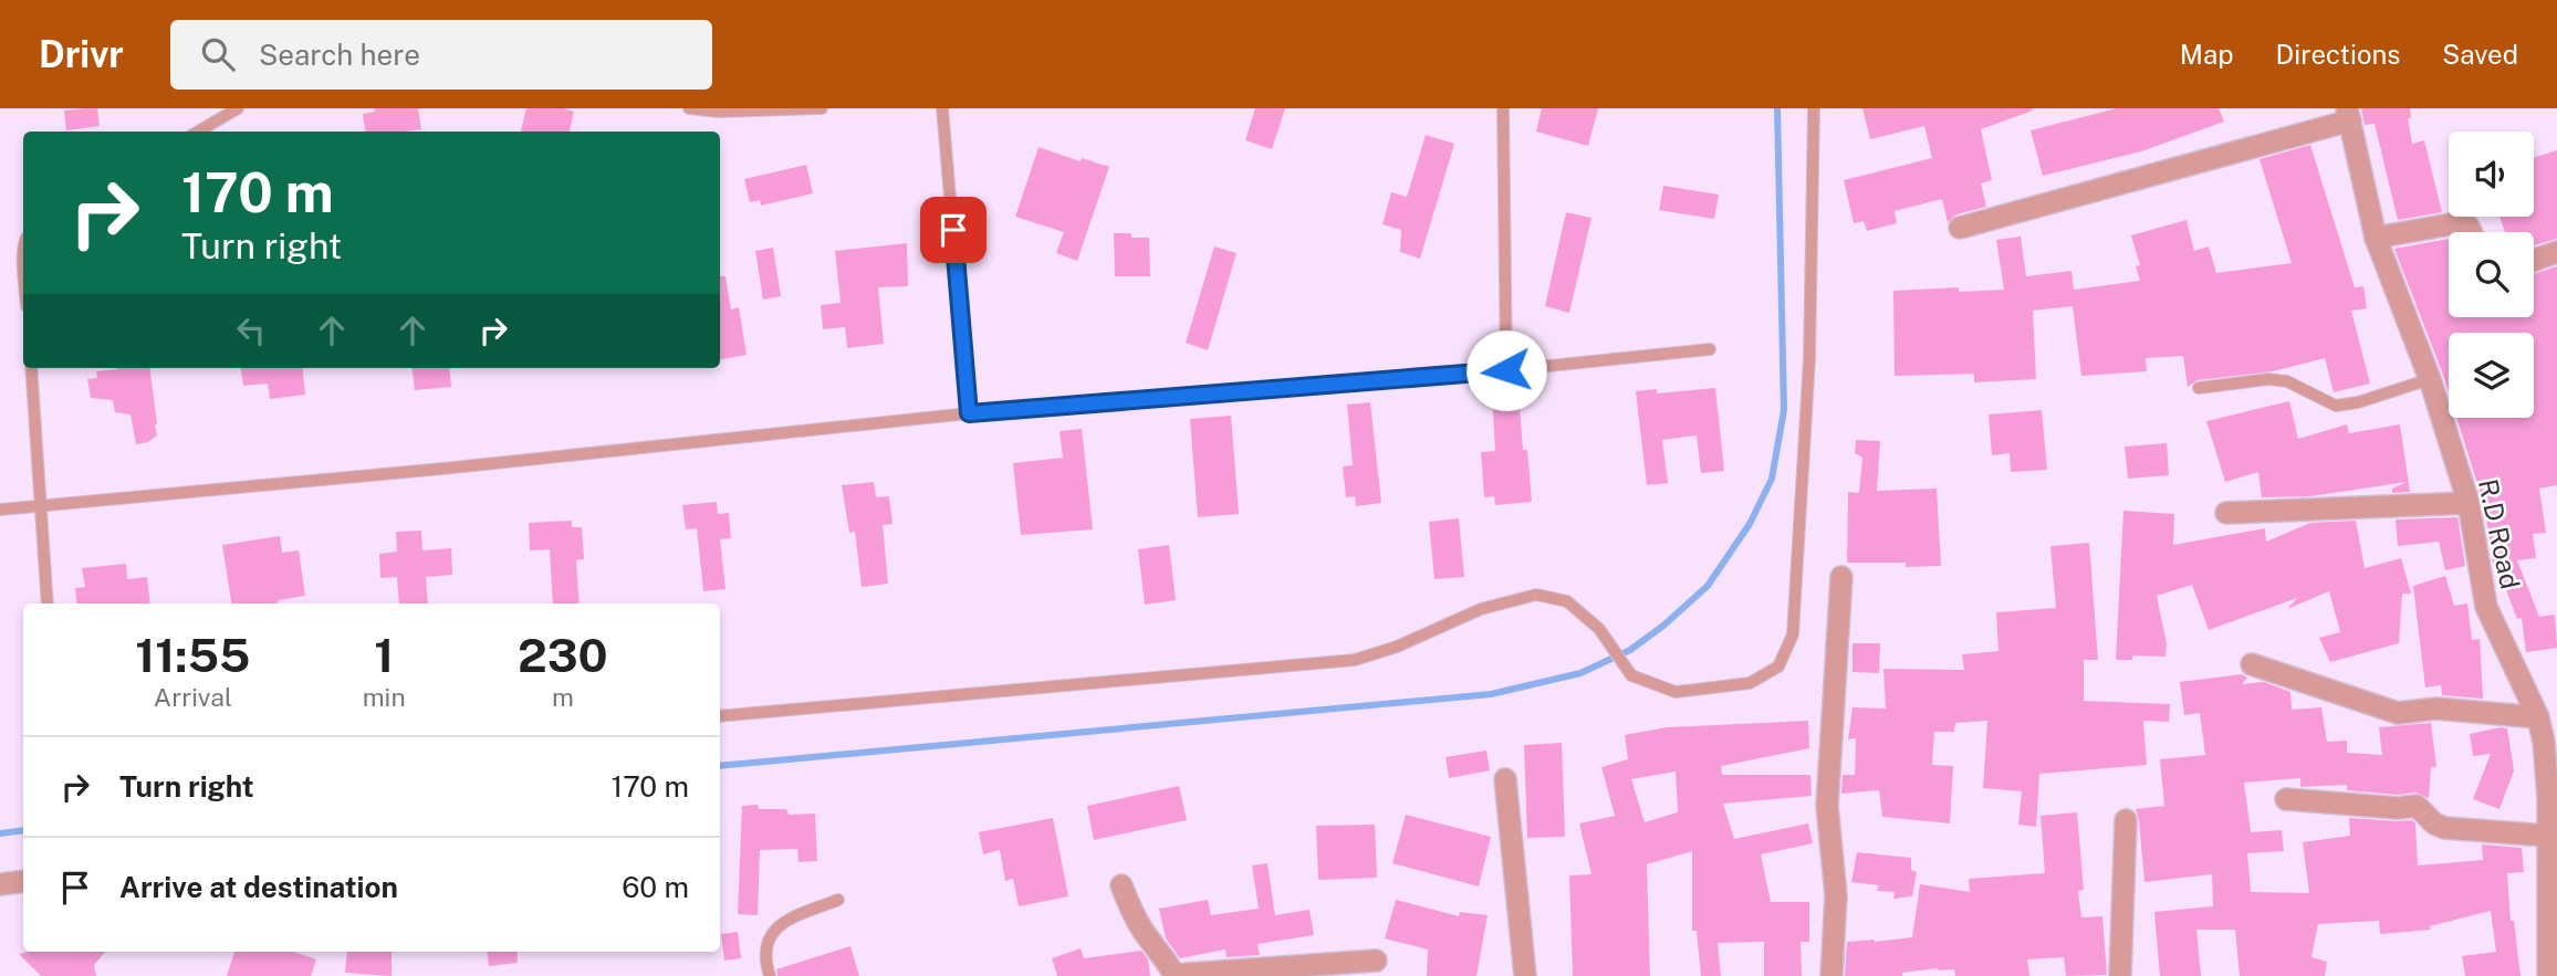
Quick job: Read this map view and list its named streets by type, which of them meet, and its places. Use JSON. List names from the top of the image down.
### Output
{
  "streets": {
    "street": ["R.D Road"]
  },
  "page": {
    "header": "Drivr",
    "search": "Search here",
    "nav": ["Map", "Directions", "Saved"],
    "turn": ["170 m", "Turn right"],
    "eta": [
      "11:55",
      "Arrival",
      "1",
      "min",
      "230",
      "m"
    ],
    "list": [
      {
        "name": "Turn right",
        "value": "170 m"
      },
      {
        "name": "Arrive at destination",
        "value": "60 m"
      }
    ]
  }
}
